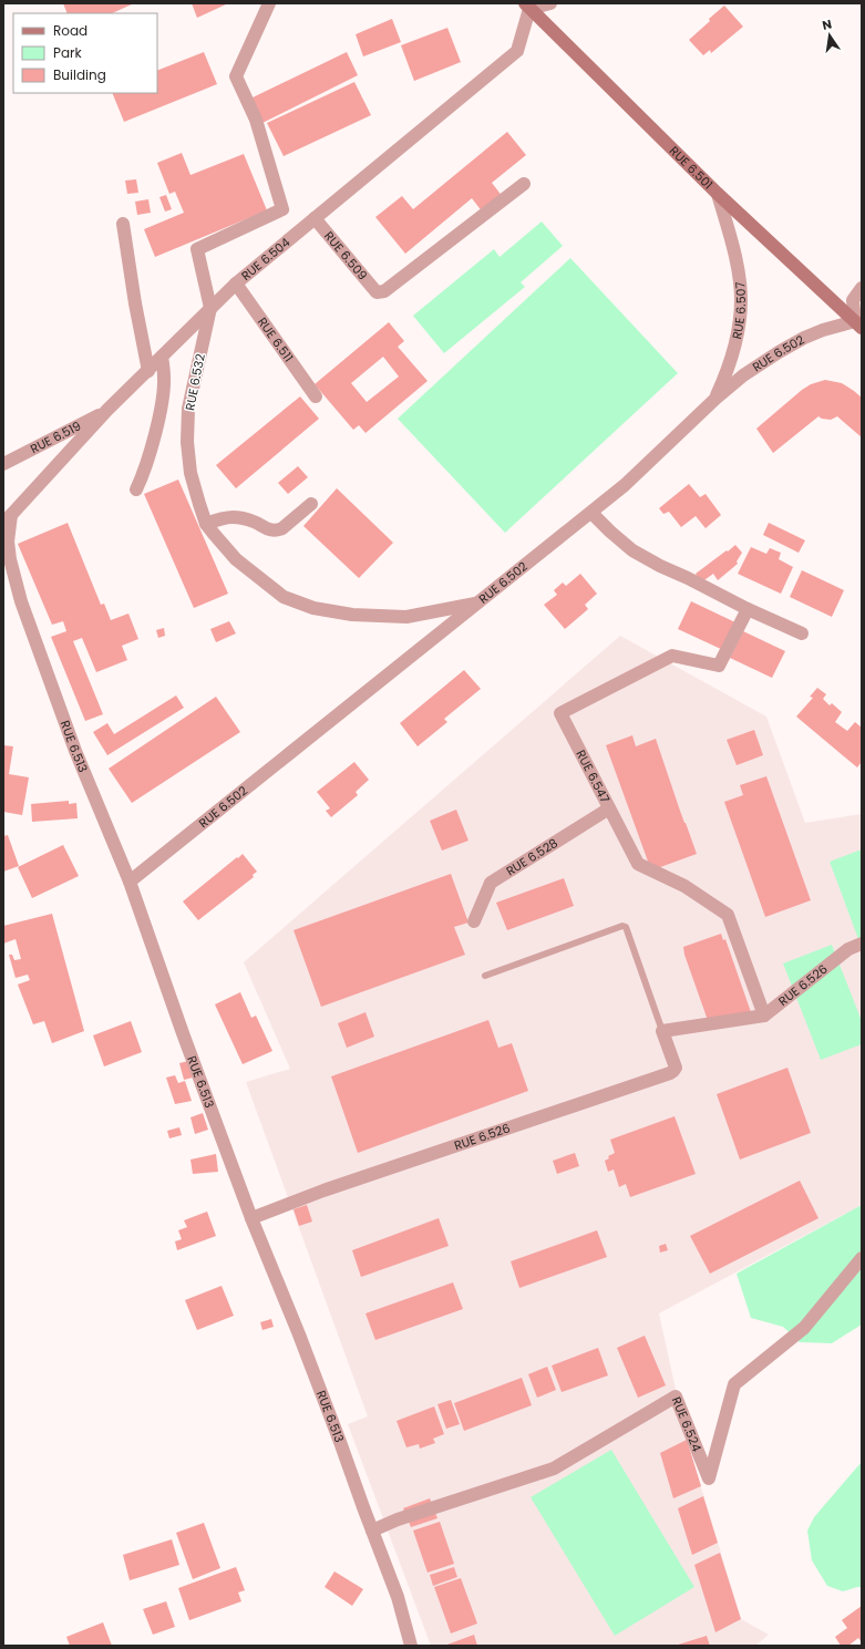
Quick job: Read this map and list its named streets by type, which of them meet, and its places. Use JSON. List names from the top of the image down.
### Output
{
  "streets": {
    "street": [
      "RUE 6.501",
      "RUE 6.509",
      "RUE 6.504",
      "RUE 6.507",
      "RUE 6.511",
      "RUE 6.502",
      "RUE 6.532",
      "RUE 6.519",
      "RUE 6.513",
      "RUE 6.547",
      "RUE 6.528",
      "RUE 6.526",
      "RUE 6.524"
    ]
  },
  "crossings": [
    ["RUE 6.501", "RUE 6.504"],
    ["RUE 6.501", "RUE 6.507"],
    ["RUE 6.501", "RUE 6.502"],
    ["RUE 6.509", "RUE 6.504"],
    ["RUE 6.504", "RUE 6.511"],
    ["RUE 6.504", "RUE 6.532"],
    ["RUE 6.504", "RUE 6.519"],
    ["RUE 6.504", "RUE 6.513"],
    ["RUE 6.507", "RUE 6.502"],
    ["RUE 6.502", "RUE 6.532"],
    ["RUE 6.502", "RUE 6.513"],
    ["RUE 6.513", "RUE 6.526"],
    ["RUE 6.513", "RUE 6.524"],
    ["RUE 6.547", "RUE 6.528"],
    ["RUE 6.547", "RUE 6.526"]
  ],
  "legend": ["Road", "Park", "Building"],
  "north": "top"
}
